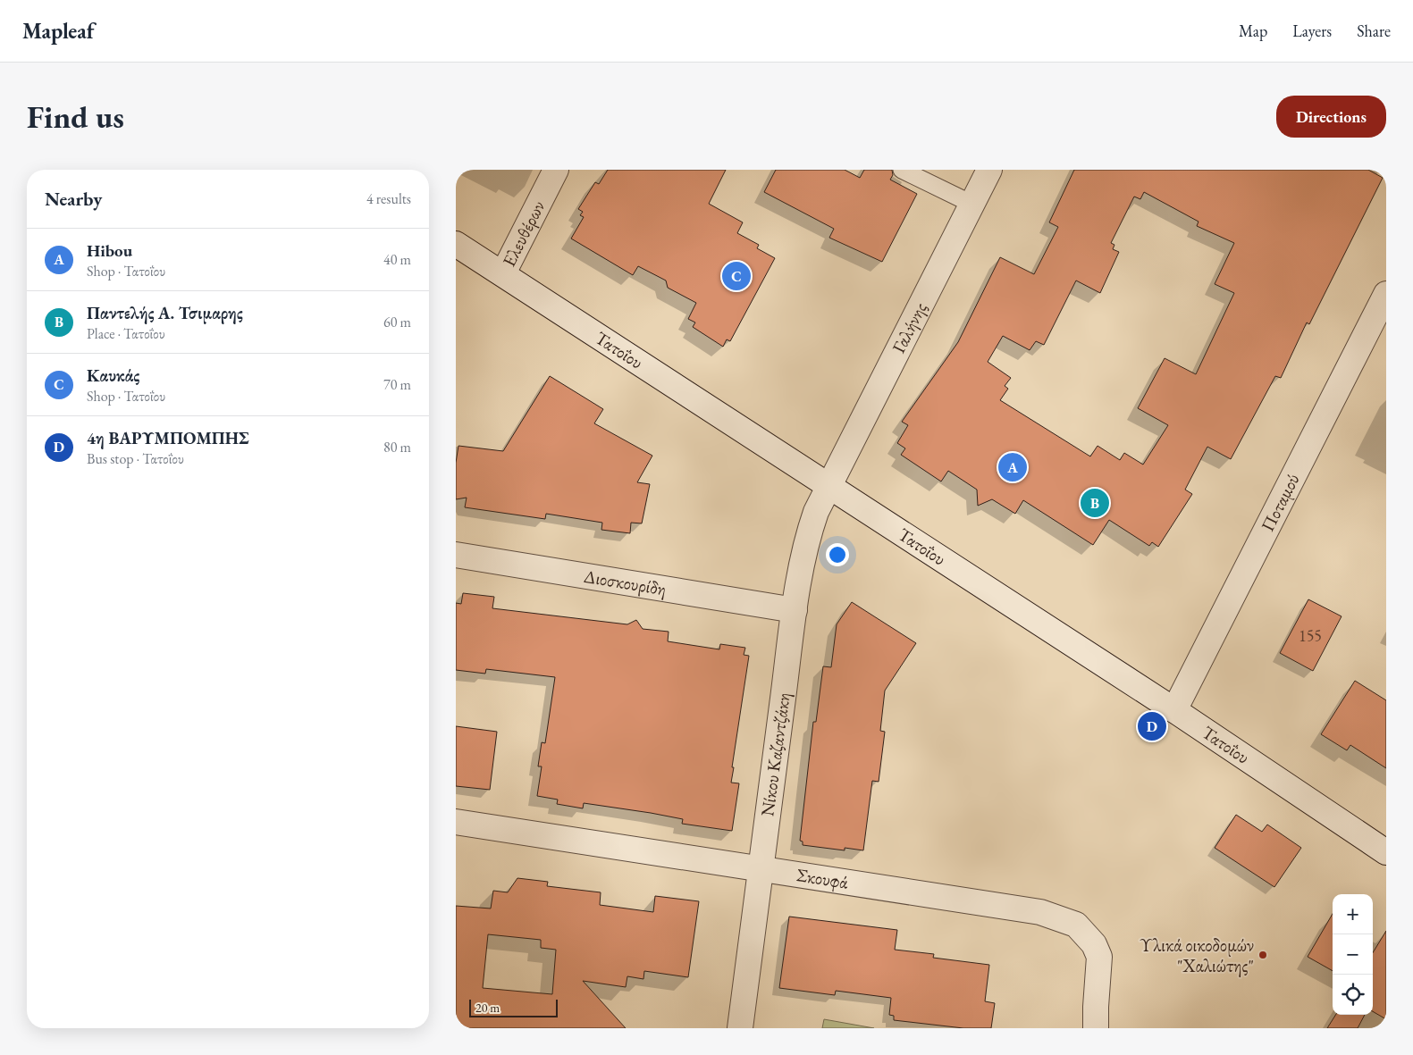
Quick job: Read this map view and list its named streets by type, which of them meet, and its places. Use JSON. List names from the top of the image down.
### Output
{
  "streets": {
    "street": [
      "Ελευθέρων",
      "Γαλήνης",
      "Τατοΐου",
      "Ποταμού",
      "Διοσκουρίδη",
      "Νίκου Καζαντζάκη",
      "Σκουφά"
    ]
  },
  "crossings": [
    ["Ελευθέρων", "Τατοΐου"],
    ["Γαλήνης", "Τατοΐου"],
    ["Γαλήνης", "Νίκου Καζαντζάκη"],
    ["Τατοΐου", "Ποταμού"],
    ["Τατοΐου", "Νίκου Καζαντζάκη"],
    ["Διοσκουρίδη", "Νίκου Καζαντζάκη"],
    ["Νίκου Καζαντζάκη", "Σκουφά"]
  ],
  "places": ["Υλικά οικοδομών \"Χαλιώτης\""],
  "house_numbers": ["155"],
  "scale_bar": "20 m",
  "page": {
    "header": "Mapleaf",
    "nav": ["Map", "Layers", "Share"],
    "buttons": "Directions",
    "title": "Find us",
    "heading": ["Nearby", "4 results"],
    "list": [
      {
        "mark": "A",
        "name": "Hibou",
        "note": "Shop · Τατοΐου",
        "value": "40 m"
      },
      {
        "mark": "B",
        "name": "Παντελής Α. Τσιμαρης",
        "note": "Place · Τατοΐου",
        "value": "60 m"
      },
      {
        "mark": "C",
        "name": "Καυκάς",
        "note": "Shop · Τατοΐου",
        "value": "70 m"
      },
      {
        "mark": "D",
        "name": "4η ΒΑΡΥΜΠΟΜΠΗΣ",
        "note": "Bus stop · Τατοΐου",
        "value": "80 m"
      }
    ],
    "pins": [
      "C",
      "A",
      "B",
      "D"
    ],
    "map_buttons": ["+", "−"],
    "scale": "20 m"
  }
}
